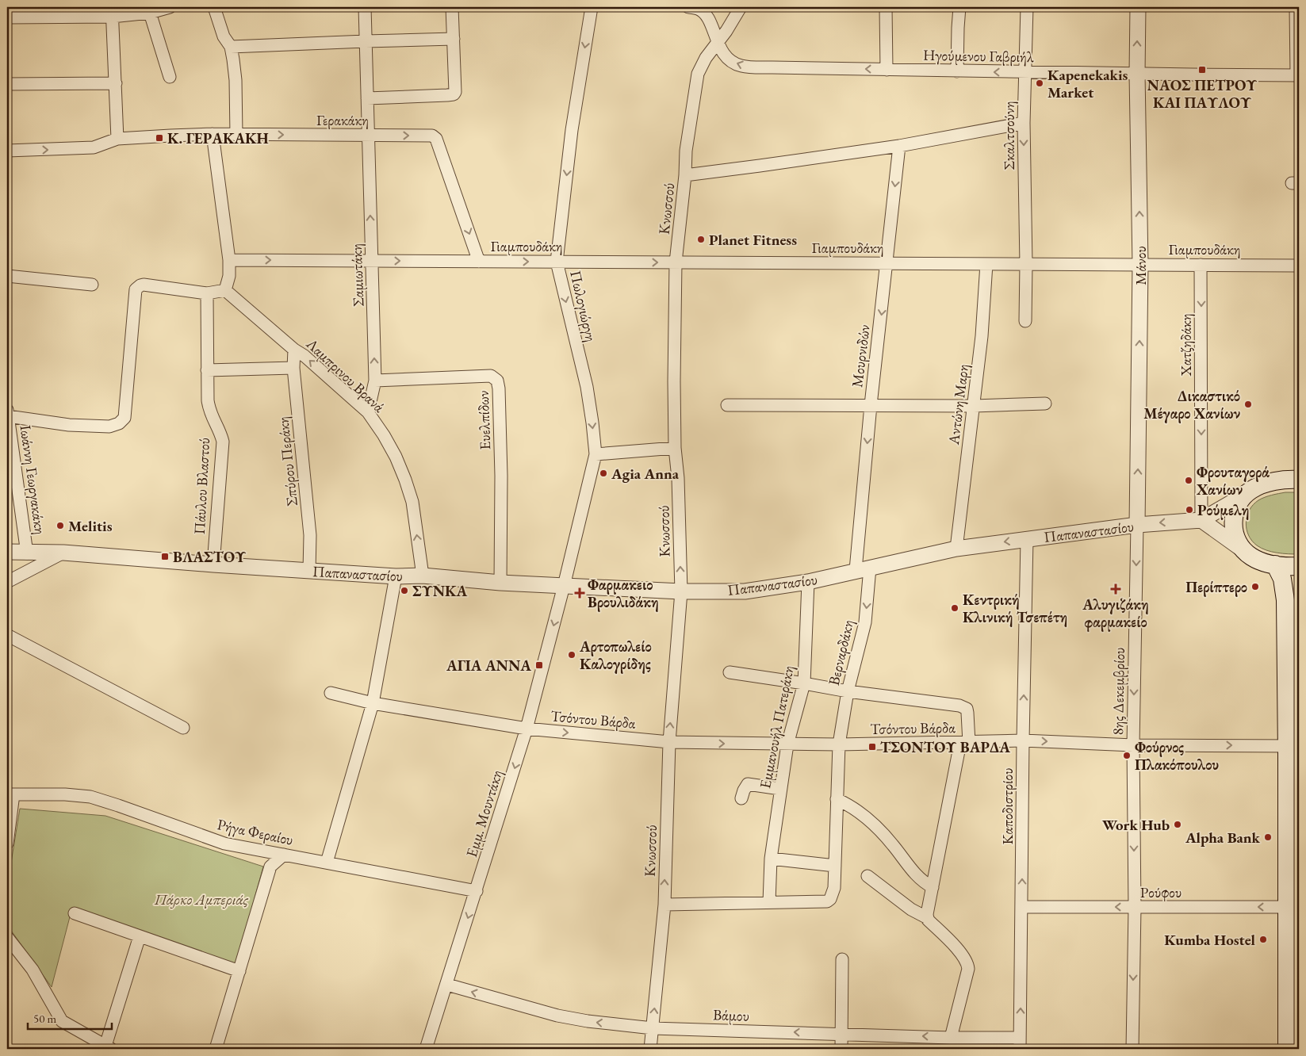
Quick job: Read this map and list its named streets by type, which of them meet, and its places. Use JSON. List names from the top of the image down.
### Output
{
  "streets": {
    "street": [
      "Ηγούμενου Γαβριήλ",
      "Γερακάκη",
      "Σκαλτσούνη",
      "Κνωσσού",
      "Γιαμπουδάκη",
      "Μάνου",
      "Σαμιωτάκη",
      "Πωλογιώργη",
      "Χατζηδάκη",
      "Μουρνιδών",
      "Λαμπρινου Βρανά",
      "Αντώνη Μαρη",
      "Ευελπίδων",
      "Σπύρου Περάκη",
      "Ιωάννη Γεωργακάκη",
      "Πάυλου Βλαστού",
      "Παπαναστασίου",
      "Βερναρδάκη",
      "8ης Δεκεμβρίου",
      "Τσόντου Βάρδα",
      "Εμμανουήλ Πατεράκη",
      "Καποδιστρίου",
      "Εμμ. Μουντάκη",
      "Ρήγα Φεραίου",
      "Ρούφου",
      "Βάμου"
    ]
  },
  "crossings": [
    ["Ηγούμενου Γαβριήλ", "Σκαλτσούνη"],
    ["Ηγούμενου Γαβριήλ", "Κνωσσού"],
    ["Ηγούμενου Γαβριήλ", "Μάνου"],
    ["Γερακάκη", "Γιαμπουδάκη"],
    ["Γερακάκη", "Σαμιωτάκη"],
    ["Σκαλτσούνη", "Γιαμπουδάκη"],
    ["Κνωσσού", "Γιαμπουδάκη"],
    ["Κνωσσού", "Παπαναστασίου"],
    ["Κνωσσού", "Τσόντου Βάρδα"],
    ["Κνωσσού", "Βάμου"],
    ["Γιαμπουδάκη", "Μάνου"],
    ["Γιαμπουδάκη", "Σαμιωτάκη"],
    ["Γιαμπουδάκη", "Πωλογιώργη"],
    ["Γιαμπουδάκη", "Χατζηδάκη"],
    ["Γιαμπουδάκη", "Μουρνιδών"],
    ["Γιαμπουδάκη", "Αντώνη Μαρη"],
    ["Μάνου", "Παπαναστασίου"],
    ["Μάνου", "8ης Δεκεμβρίου"],
    ["Σαμιωτάκη", "Λαμπρινου Βρανά"],
    ["Σαμιωτάκη", "Ευελπίδων"],
    ["Πωλογιώργη", "Παπαναστασίου"],
    ["Πωλογιώργη", "Εμμ. Μουντάκη"],
    ["Χατζηδάκη", "Παπαναστασίου"],
    ["Μουρνιδών", "Παπαναστασίου"],
    ["Μουρνιδών", "Βερναρδάκη"],
    ["Λαμπρινου Βρανά", "Σπύρου Περάκη"],
    ["Λαμπρινου Βρανά", "Παπαναστασίου"],
    ["Αντώνη Μαρη", "Παπαναστασίου"],
    ["Ευελπίδων", "Παπαναστασίου"],
    ["Σπύρου Περάκη", "Παπαναστασίου"],
    ["Ιωάννη Γεωργακάκη", "Παπαναστασίου"],
    ["Πάυλου Βλαστού", "Παπαναστασίου"],
    ["Παπαναστασίου", "Βερναρδάκη"],
    ["Παπαναστασίου", "8ης Δεκεμβρίου"],
    ["Παπαναστασίου", "Εμμανουήλ Πατεράκη"],
    ["Παπαναστασίου", "Καποδιστρίου"],
    ["Παπαναστασίου", "Εμμ. Μουντάκη"],
    ["Βερναρδάκη", "Τσόντου Βάρδα"],
    ["Βερναρδάκη", "Εμμανουήλ Πατεράκη"],
    ["8ης Δεκεμβρίου", "Τσόντου Βάρδα"],
    ["8ης Δεκεμβρίου", "Ρούφου"],
    ["Τσόντου Βάρδα", "Εμμανουήλ Πατεράκη"],
    ["Τσόντου Βάρδα", "Καποδιστρίου"],
    ["Τσόντου Βάρδα", "Εμμ. Μουντάκη"],
    ["Καποδιστρίου", "Ρούφου"],
    ["Καποδιστρίου", "Βάμου"],
    ["Εμμ. Μουντάκη", "Ρήγα Φεραίου"],
    ["Εμμ. Μουντάκη", "Βάμου"]
  ],
  "one_way": [
    "Σκαλτσούνη",
    "Κνωσσού",
    "Γιαμπουδάκη",
    "Μάνου",
    "Σαμιωτάκη",
    "Πωλογιώργη",
    "Χατζηδάκη",
    "Μουρνιδών",
    "Λαμπρινου Βρανά",
    "8ης Δεκεμβρίου",
    "Τσόντου Βάρδα",
    "Εμμ. Μουντάκη",
    "Ρούφου",
    "Βάμου"
  ],
  "parks": ["Πάρκο Αμπεριάς"],
  "places": {
    "transit": [
      "ΝΑΟΣ ΠΕΤΡΟΥ ΚΑΙ ΠΑΥΛΟΥ",
      "Κ. ΓΕΡΑΚΑΚΗ",
      "ΒΛΑΣΤΟΥ",
      "ΑΓΙΑ ΑΝΝΑ",
      "ΤΣΟΝΤΟΥ ΒΑΡΔΑ"
    ],
    "other": [
      "Kapenekakis Market",
      "Planet Fitness",
      "Δικαστικό Μέγαρο Χανίων",
      "Agia Anna",
      "Φρουταγορά Χανίων",
      "Ρούμελη",
      "Melitis",
      "Περίπτερο",
      "ΣΥΝΚΑ",
      "Κεντρική Κλινική Τσεπέτη",
      "Αρτοπωλείο Καλογρίδης",
      "Φούρνος Πλακόπουλου",
      "Work Hub",
      "Alpha Bank",
      "Kumba Hostel"
    ],
    "health": ["Αλυγιζάκη φαρμακείο", "Φαρμακειο Βρουλιδάκη"]
  },
  "scale_bar": "50 m"
}
